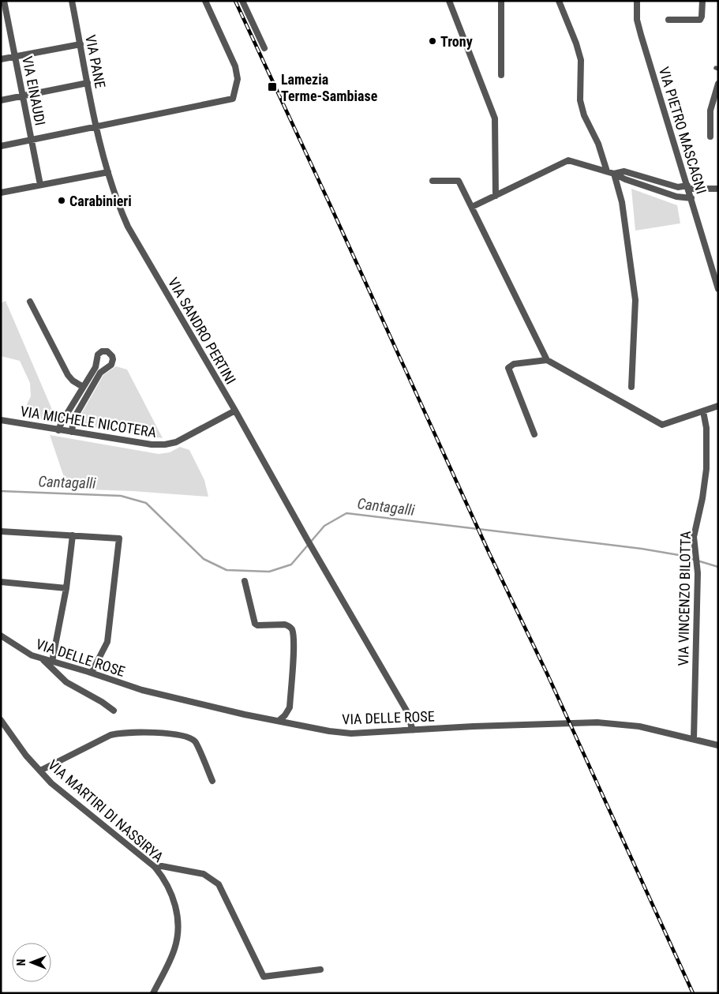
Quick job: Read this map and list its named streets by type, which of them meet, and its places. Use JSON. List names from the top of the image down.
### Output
{
  "streets": {
    "street": [
      "VIA PANE",
      "VIA EINAUDI",
      "VIA PIETRO MASCAGNI",
      "VIA SANDRO PERTINI",
      "VIA MICHELE NICOTERA",
      "VIA VINCENZO BILOTTA",
      "VIA DELLE ROSE",
      "VIA MARTIRI DI NASSIRYA"
    ]
  },
  "crossings": [
    ["VIA PANE", "VIA SANDRO PERTINI"],
    ["VIA SANDRO PERTINI", "VIA MICHELE NICOTERA"],
    ["VIA SANDRO PERTINI", "VIA DELLE ROSE"],
    ["VIA VINCENZO BILOTTA", "VIA DELLE ROSE"]
  ],
  "water": ["Cantagalli"],
  "places": {
    "other": ["Trony", "Carabinieri"],
    "transit": ["Lamezia Terme-Sambiase"]
  },
  "north": "left"
}
